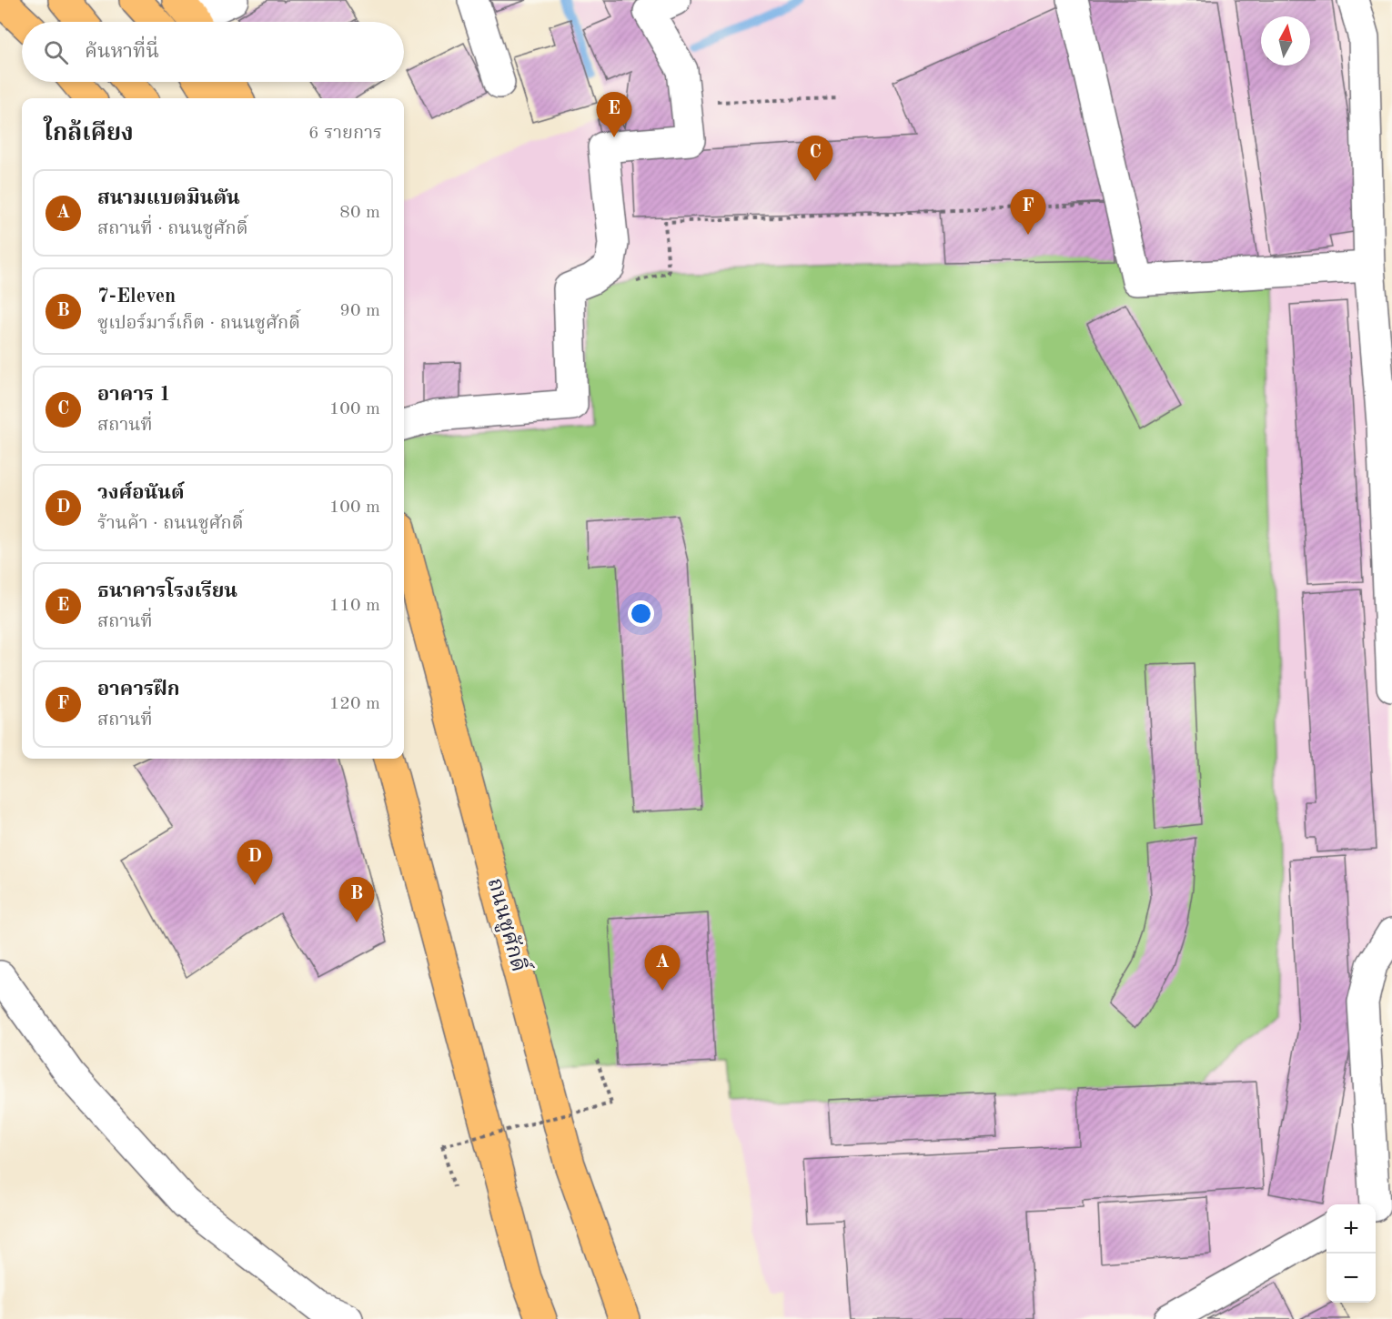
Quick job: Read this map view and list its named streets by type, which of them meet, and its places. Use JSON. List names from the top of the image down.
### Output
{
  "streets": {
    "main road": ["ถนนชูศักดิ์"]
  },
  "north": "top",
  "page": {
    "search": "ค้นหาที่นี่",
    "pins": [
      "E",
      "C",
      "F",
      "D",
      "B",
      "A"
    ],
    "heading": ["ใกล้เคียง", "6 รายการ"],
    "list": [
      {
        "mark": "A",
        "name": "สนามแบตมินตัน",
        "note": "สถานที่ · ถนนชูศักดิ์",
        "value": "80 m"
      },
      {
        "mark": "B",
        "name": "7-Eleven",
        "note": "ซูเปอร์มาร์เก็ต · ถนนชูศักดิ์",
        "value": "90 m"
      },
      {
        "mark": "C",
        "name": "อาคาร 1",
        "note": "สถานที่",
        "value": "100 m"
      },
      {
        "mark": "D",
        "name": "วงศ์อนันต์",
        "note": "ร้านค้า · ถนนชูศักดิ์",
        "value": "100 m"
      },
      {
        "mark": "E",
        "name": "ธนาคารโรงเรียน",
        "note": "สถานที่",
        "value": "110 m"
      },
      {
        "mark": "F",
        "name": "อาคารฝึก",
        "note": "สถานที่",
        "value": "120 m"
      }
    ],
    "map_buttons": ["+", "−"]
  }
}
